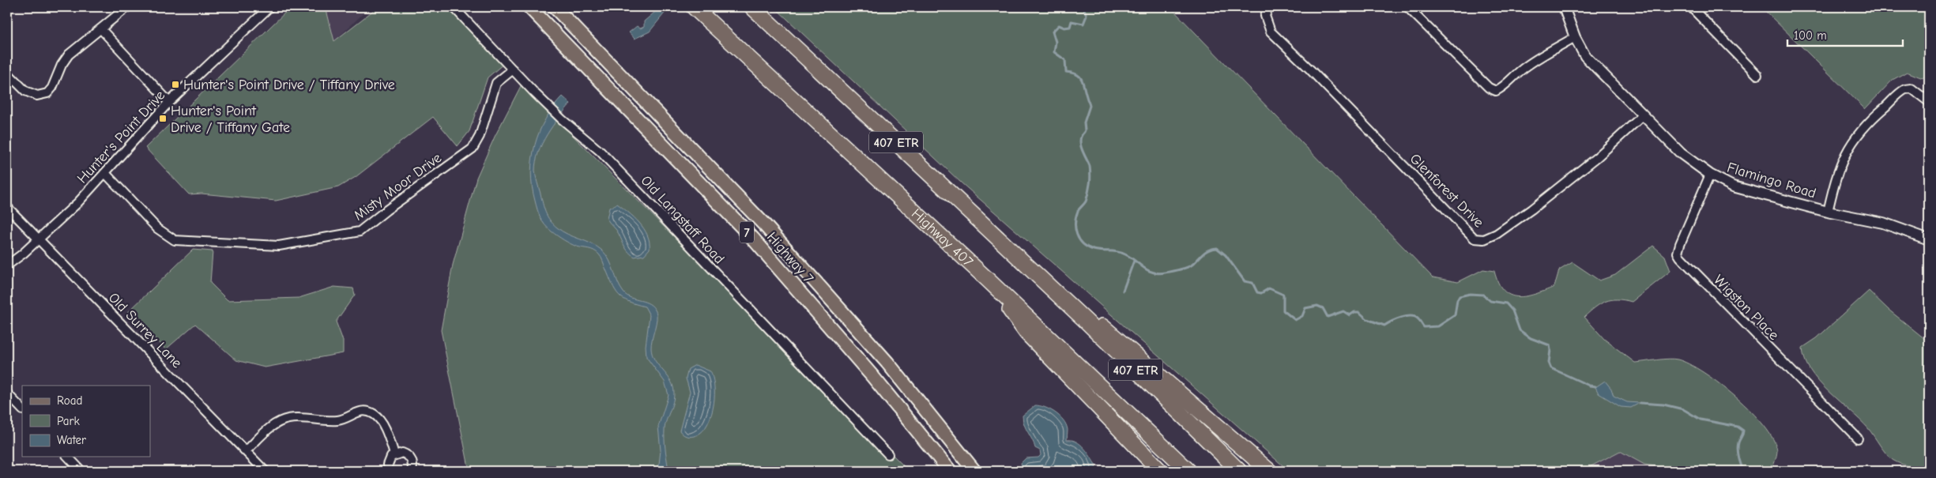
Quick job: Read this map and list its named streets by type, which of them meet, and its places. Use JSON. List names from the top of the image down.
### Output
{
  "streets": {
    "highway": ["407 ETR", "Highway 407"],
    "main road": ["7", "Highway 7"],
    "street": [
      "Hunter's Point Drive",
      "Flamingo Road",
      "Misty Moor Drive",
      "Glenforest Drive",
      "Old Langstaff Road",
      "Wigston Place",
      "Old Surrey Lane"
    ]
  },
  "crossings": [
    ["Hunter's Point Drive", "Misty Moor Drive"],
    ["Hunter's Point Drive", "Old Surrey Lane"],
    ["Flamingo Road", "Glenforest Drive"],
    ["Flamingo Road", "Wigston Place"],
    ["Misty Moor Drive", "Old Langstaff Road"]
  ],
  "places": {
    "transit": ["Hunter's Point Drive / Tiffany Drive", "Hunter's Point Drive / Tiffany Gate"]
  },
  "legend": ["Road", "Park", "Water"],
  "scale_bar": "100 m"
}
